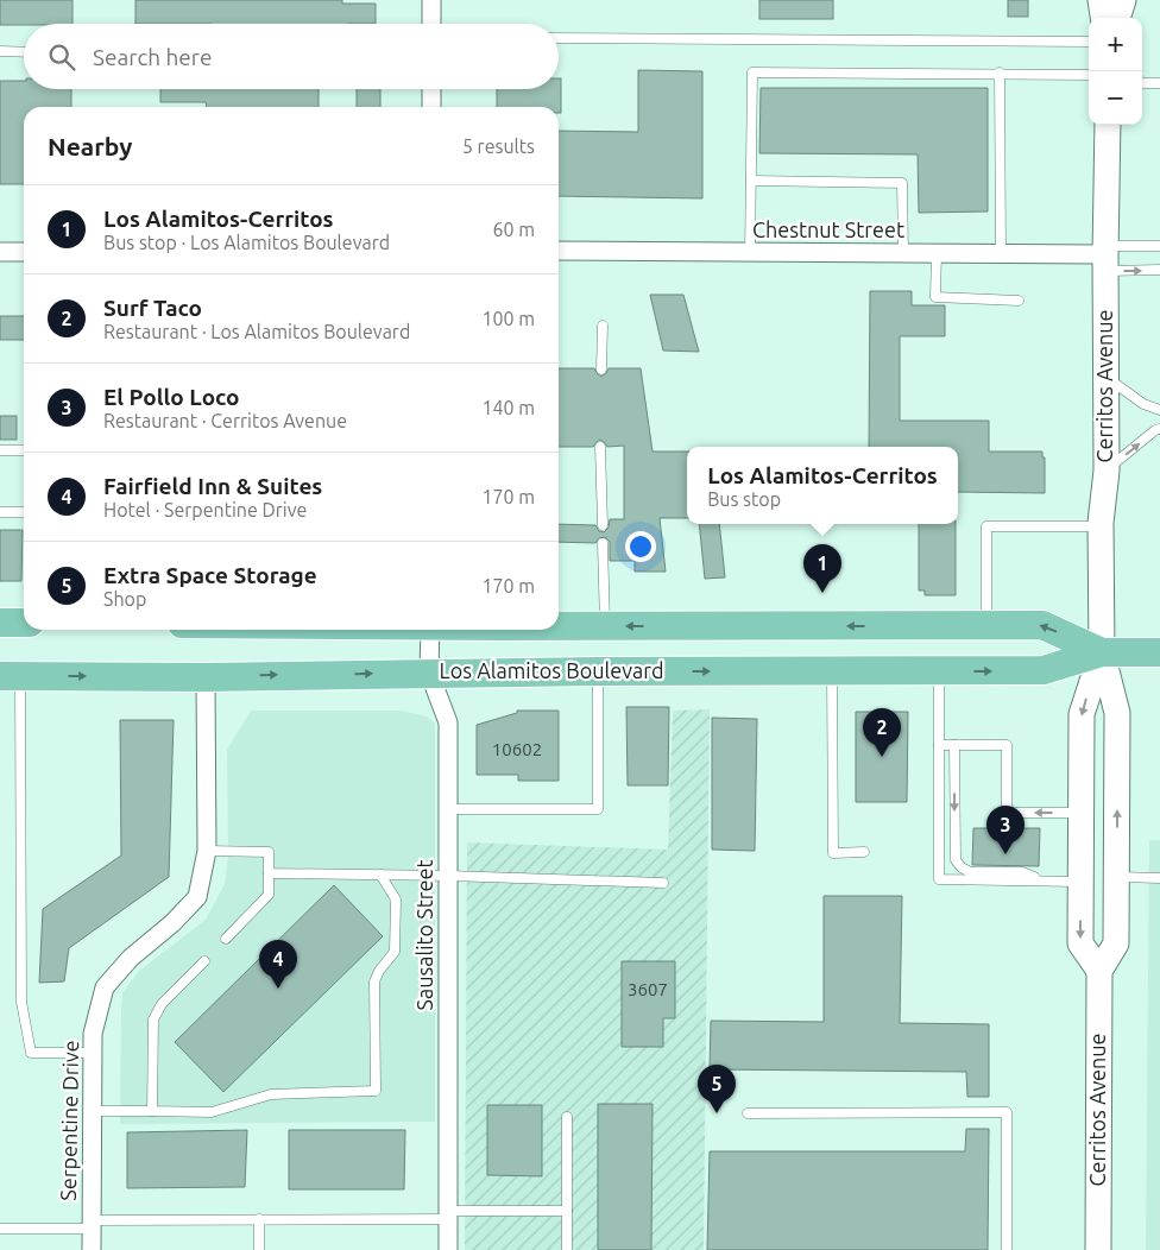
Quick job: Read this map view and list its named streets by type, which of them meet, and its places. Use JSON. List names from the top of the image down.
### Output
{
  "streets": {
    "main road": ["Cerritos Avenue", "Los Alamitos Boulevard"],
    "street": ["Chestnut Street", "Sausalito Street", "Serpentine Drive"]
  },
  "crossings": [
    ["Chestnut Street", "Cerritos Avenue"],
    ["Cerritos Avenue", "Los Alamitos Boulevard"],
    ["Los Alamitos Boulevard", "Sausalito Street"],
    ["Los Alamitos Boulevard", "Serpentine Drive"]
  ],
  "house_numbers": ["10602", "3607"],
  "page": {
    "map_buttons": ["+", "−"],
    "search": "Search here",
    "heading": ["Nearby", "5 results"],
    "list": [
      {
        "mark": "1",
        "name": "Los Alamitos-Cerritos",
        "note": "Bus stop · Los Alamitos Boulevard",
        "value": "60 m"
      },
      {
        "mark": "2",
        "name": "Surf Taco",
        "note": "Restaurant · Los Alamitos Boulevard",
        "value": "100 m"
      },
      {
        "mark": "3",
        "name": "El Pollo Loco",
        "note": "Restaurant · Cerritos Avenue",
        "value": "140 m"
      },
      {
        "mark": "4",
        "name": "Fairfield Inn & Suites",
        "note": "Hotel · Serpentine Drive",
        "value": "170 m"
      },
      {
        "mark": "5",
        "name": "Extra Space Storage",
        "note": "Shop",
        "value": "170 m"
      }
    ],
    "popup": ["Los Alamitos-Cerritos", "Bus stop"],
    "pins": [
      "1",
      "2",
      "3",
      "4",
      "5"
    ]
  }
}
